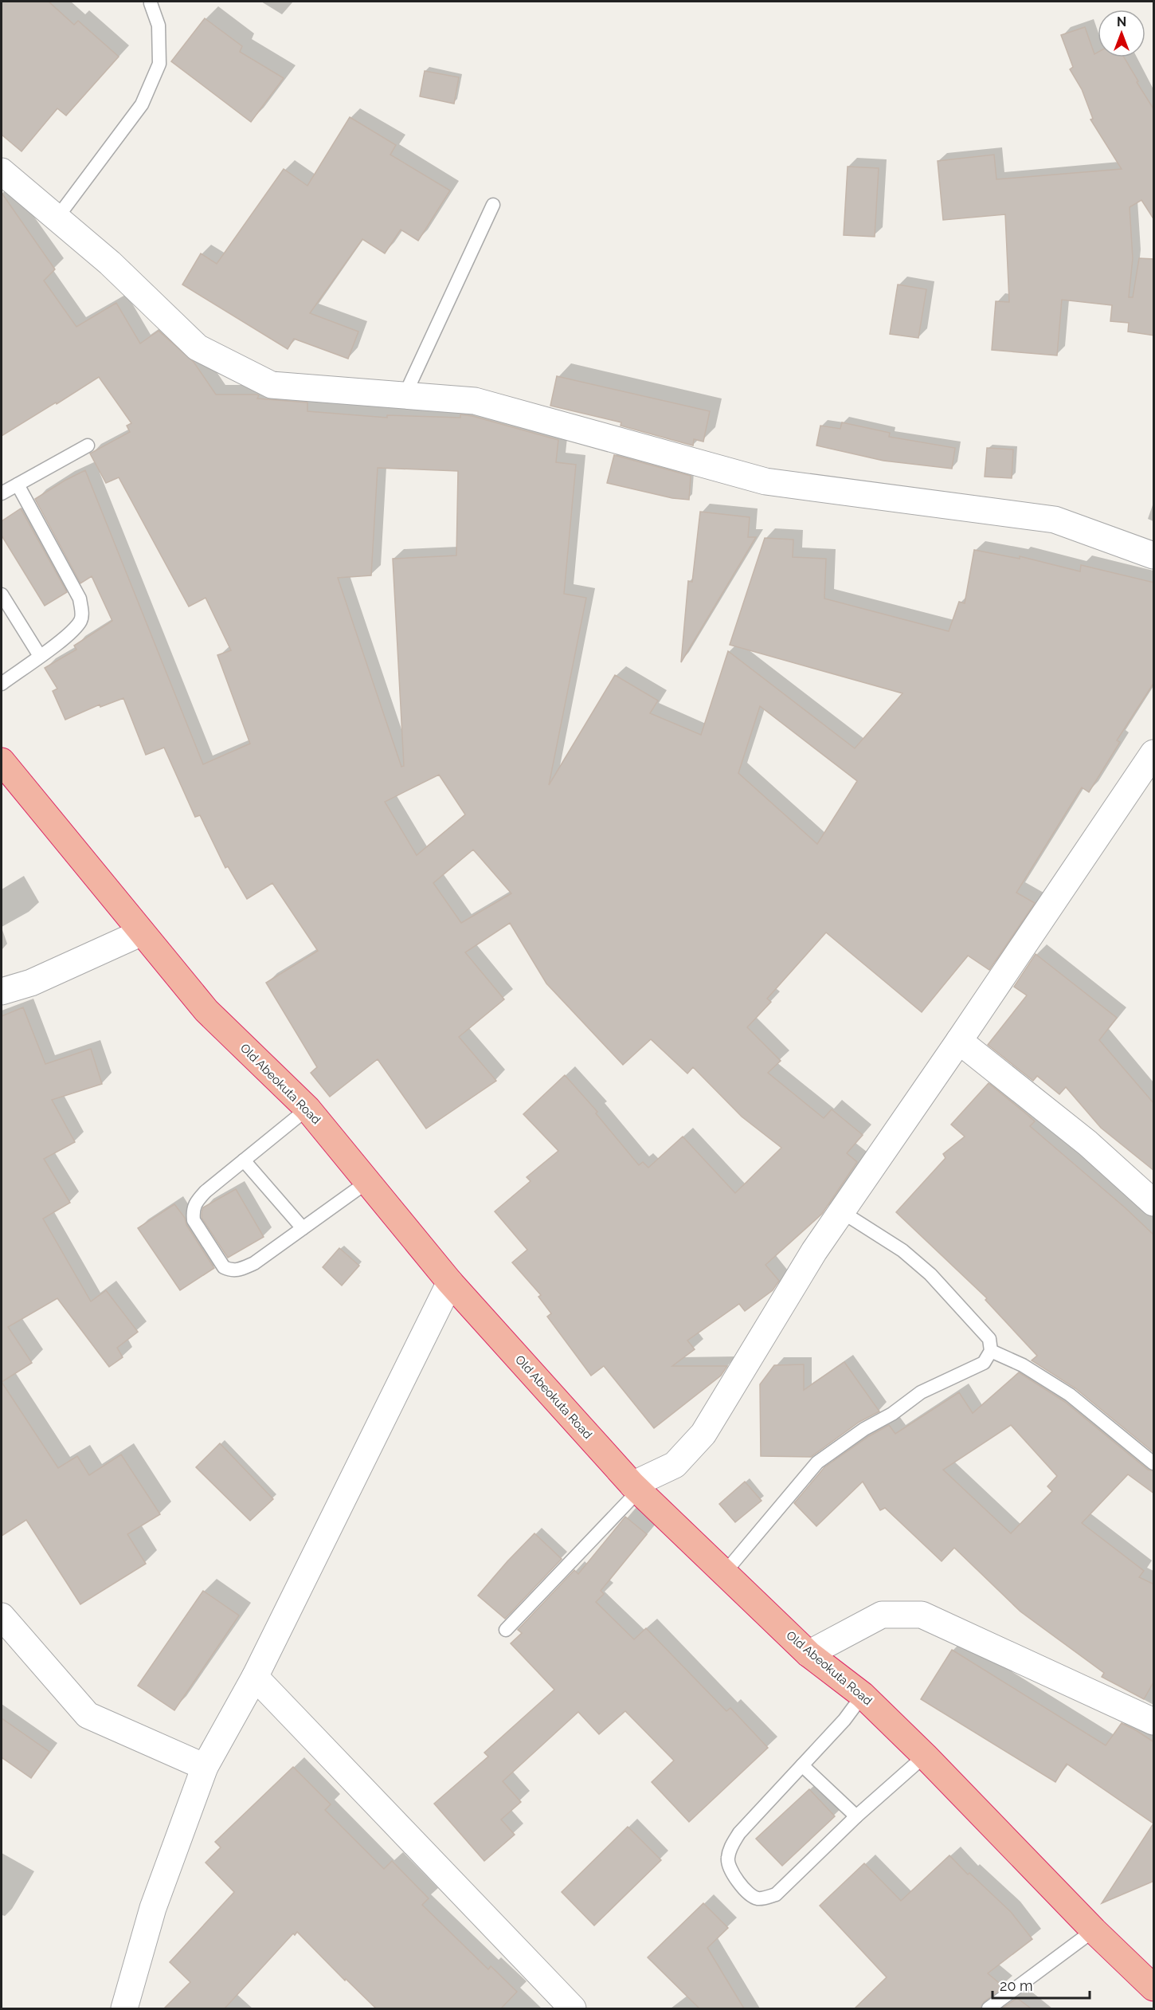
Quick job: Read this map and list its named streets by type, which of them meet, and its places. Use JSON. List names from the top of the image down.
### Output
{
  "streets": {
    "highway": ["Old Abeokuta Road"]
  },
  "scale_bar": "20 m",
  "north": "top"
}
